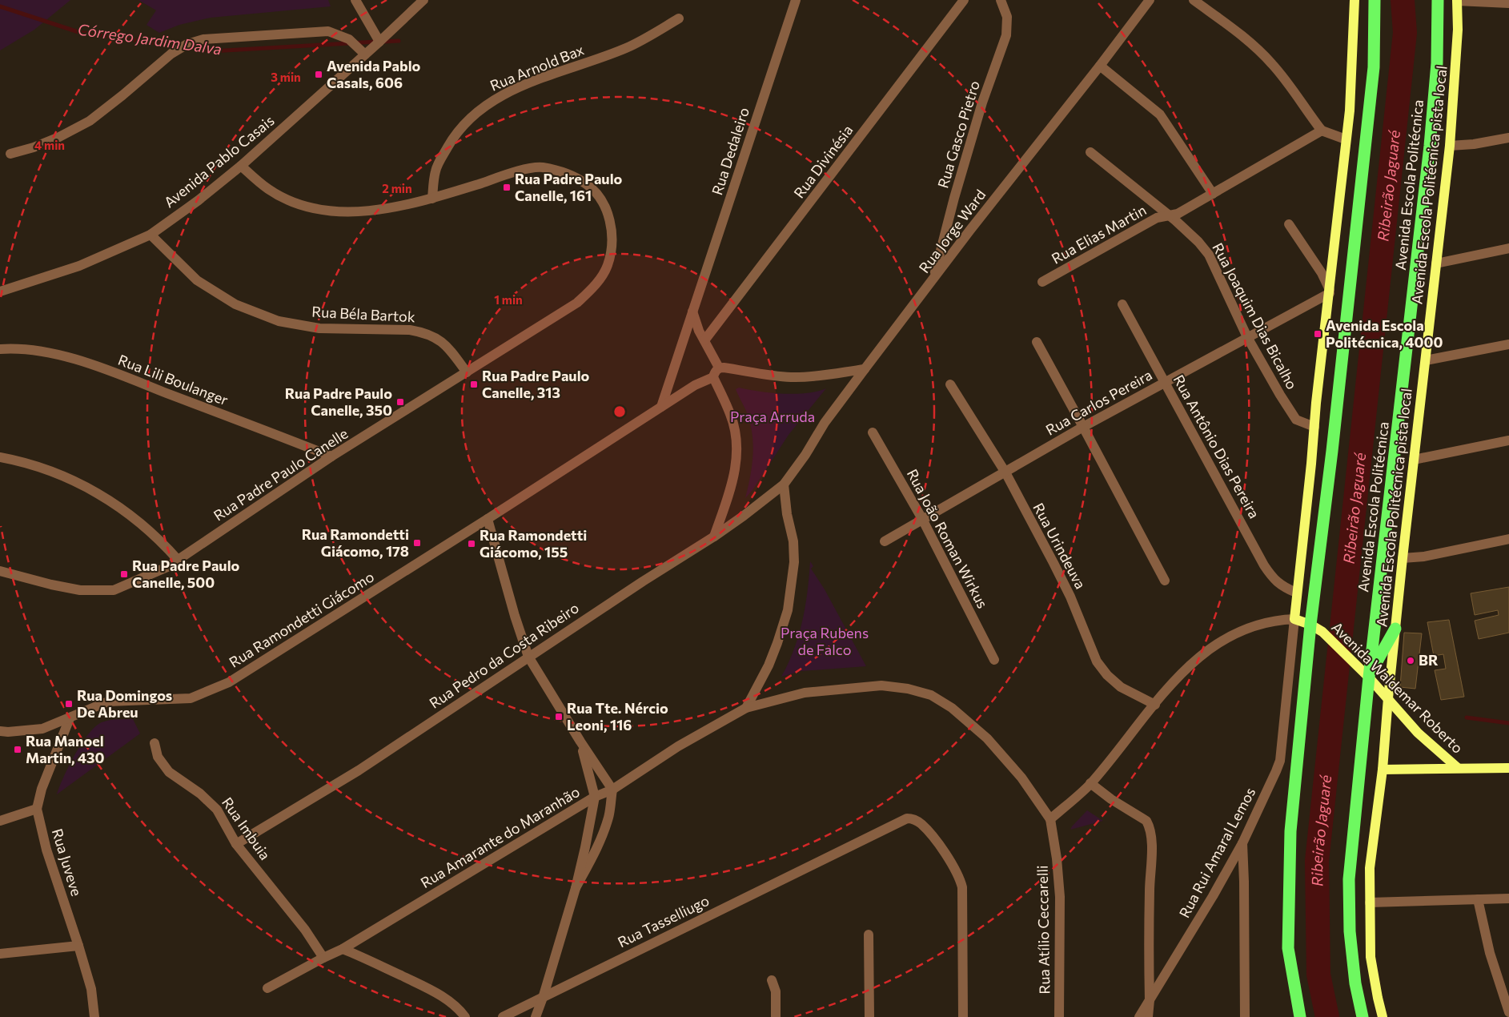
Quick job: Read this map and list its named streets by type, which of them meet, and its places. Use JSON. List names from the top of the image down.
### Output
{
  "streets": {
    "highway": ["Avenida Escola Politécnica"],
    "main road": ["Avenida Escola Politécnica pista local", "Avenida Waldemar Roberto"],
    "street": [
      "Rua Arnold Bax",
      "Rua Gasco Pietro",
      "Rua Dedaleiro",
      "Avenida Pablo Casais",
      "Rua Divinésia",
      "Rua Jorge Ward",
      "Rua Elias Martin",
      "Rua Béla Bartok",
      "Rua Joaquim Dias Bicalho",
      "Rua Lili Boulanger",
      "Rua Carlos Pereira",
      "Rua Antônio Dias Pereira",
      "Rua Padre Paulo Canelle",
      "Rua João Roman Wirkus",
      "Rua Urindeuva",
      "Rua Ramondetti Giácomo",
      "Rua Pedro da Costa Ribeiro",
      "Rua Imbuia",
      "Rua Amarante do Maranhão",
      "Rua Rui Amaral Lemos",
      "Rua Juveve",
      "Rua Tasselliugo",
      "Rua Atílio Ceccarelli"
    ]
  },
  "crossings": [
    ["Rua Arnold Bax", "Rua Padre Paulo Canelle"],
    ["Rua Gasco Pietro", "Rua Jorge Ward"],
    ["Rua Dedaleiro", "Rua Ramondetti Giácomo"],
    ["Avenida Pablo Casais", "Rua Béla Bartok"],
    ["Avenida Pablo Casais", "Rua Padre Paulo Canelle"],
    ["Avenida Escola Politécnica", "Avenida Waldemar Roberto"],
    ["Avenida Escola Politécnica pista local", "Avenida Waldemar Roberto"],
    ["Rua Jorge Ward", "Rua Pedro da Costa Ribeiro"],
    ["Rua Elias Martin", "Rua Joaquim Dias Bicalho"],
    ["Rua Béla Bartok", "Rua Padre Paulo Canelle"],
    ["Rua Joaquim Dias Bicalho", "Rua Carlos Pereira"],
    ["Rua Lili Boulanger", "Rua Padre Paulo Canelle"],
    ["Rua Carlos Pereira", "Rua Antônio Dias Pereira"],
    ["Rua Carlos Pereira", "Rua João Roman Wirkus"],
    ["Rua Carlos Pereira", "Rua Urindeuva"],
    ["Rua Ramondetti Giácomo", "Rua Juveve"],
    ["Rua Pedro da Costa Ribeiro", "Rua Imbuia"],
    ["Avenida Waldemar Roberto", "Rua Rui Amaral Lemos"],
    ["Rua Imbuia", "Rua Amarante do Maranhão"],
    ["Rua Amarante do Maranhão", "Rua Atílio Ceccarelli"]
  ],
  "water": ["Córrego Jardim Dalva", "Ribeirão Jaguaré"],
  "parks": ["Praça Arruda", "Praça Rubens de Falco"],
  "places": {
    "transit": [
      "Avenida Pablo Casals, 606",
      "Rua Padre Paulo Canelle, 161",
      "Avenida Escola Politécnica, 4000",
      "Rua Padre Paulo Canelle, 313",
      "Rua Padre Paulo Canelle, 350",
      "Rua Ramondetti Giácomo, 178",
      "Rua Ramondetti Giácomo, 155",
      "Rua Padre Paulo Canelle, 500",
      "Rua Domingos De Abreu",
      "Rua Tte. Nércio Leoni, 116",
      "Rua Manoel Martin, 430"
    ],
    "other": ["BR"]
  },
  "rings": [
    "3 min",
    "4 min",
    "2 min",
    "1 min"
  ]
}
